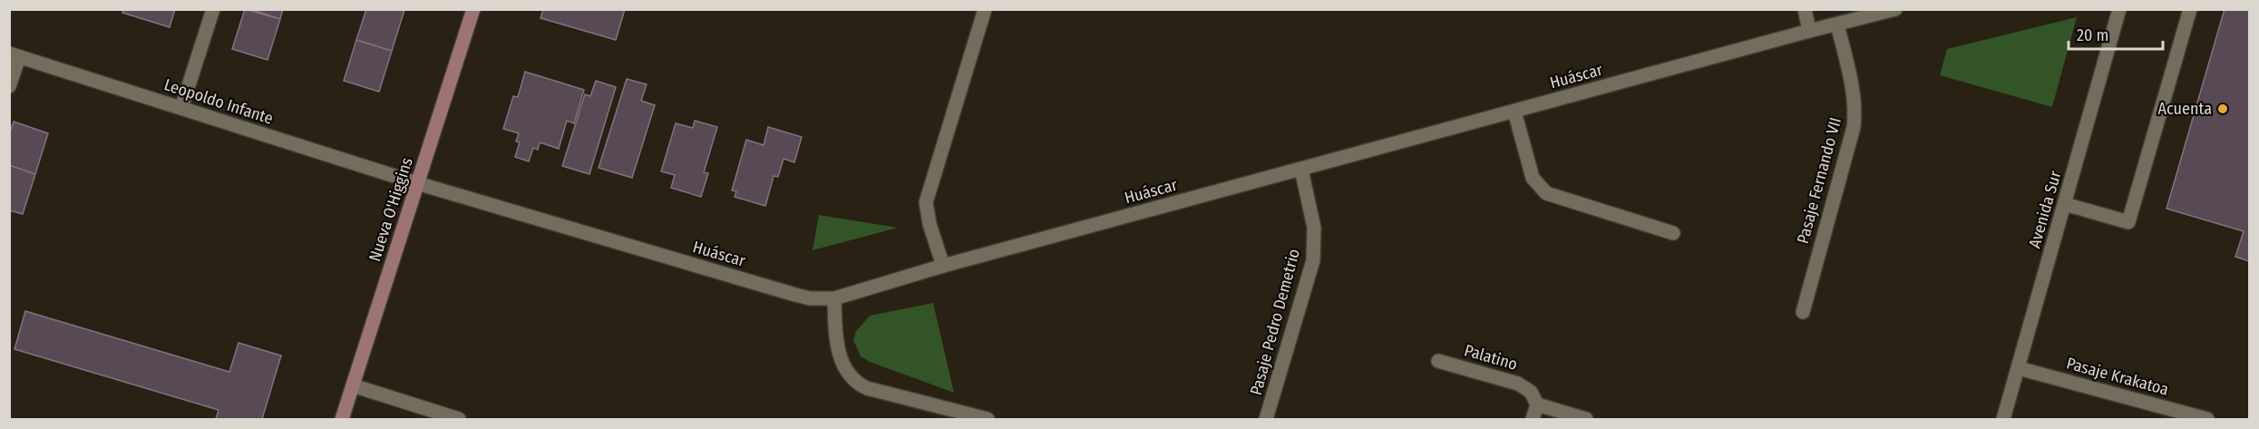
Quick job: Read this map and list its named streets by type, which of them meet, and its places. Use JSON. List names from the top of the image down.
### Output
{
  "streets": {
    "main road": ["Nueva O'Higgins"],
    "street": [
      "Huáscar",
      "Leopoldo Infante",
      "Pasaje Fernando VII",
      "Avenida Sur",
      "Pasaje Pedro Demetrio",
      "Palatino",
      "Pasaje Krakatoa"
    ]
  },
  "crossings": [
    ["Huáscar", "Leopoldo Infante"],
    ["Huáscar", "Pasaje Fernando VII"],
    ["Huáscar", "Nueva O'Higgins"],
    ["Huáscar", "Pasaje Pedro Demetrio"],
    ["Leopoldo Infante", "Nueva O'Higgins"],
    ["Avenida Sur", "Pasaje Krakatoa"]
  ],
  "places": ["Acuenta"],
  "scale_bar": "20 m"
}
